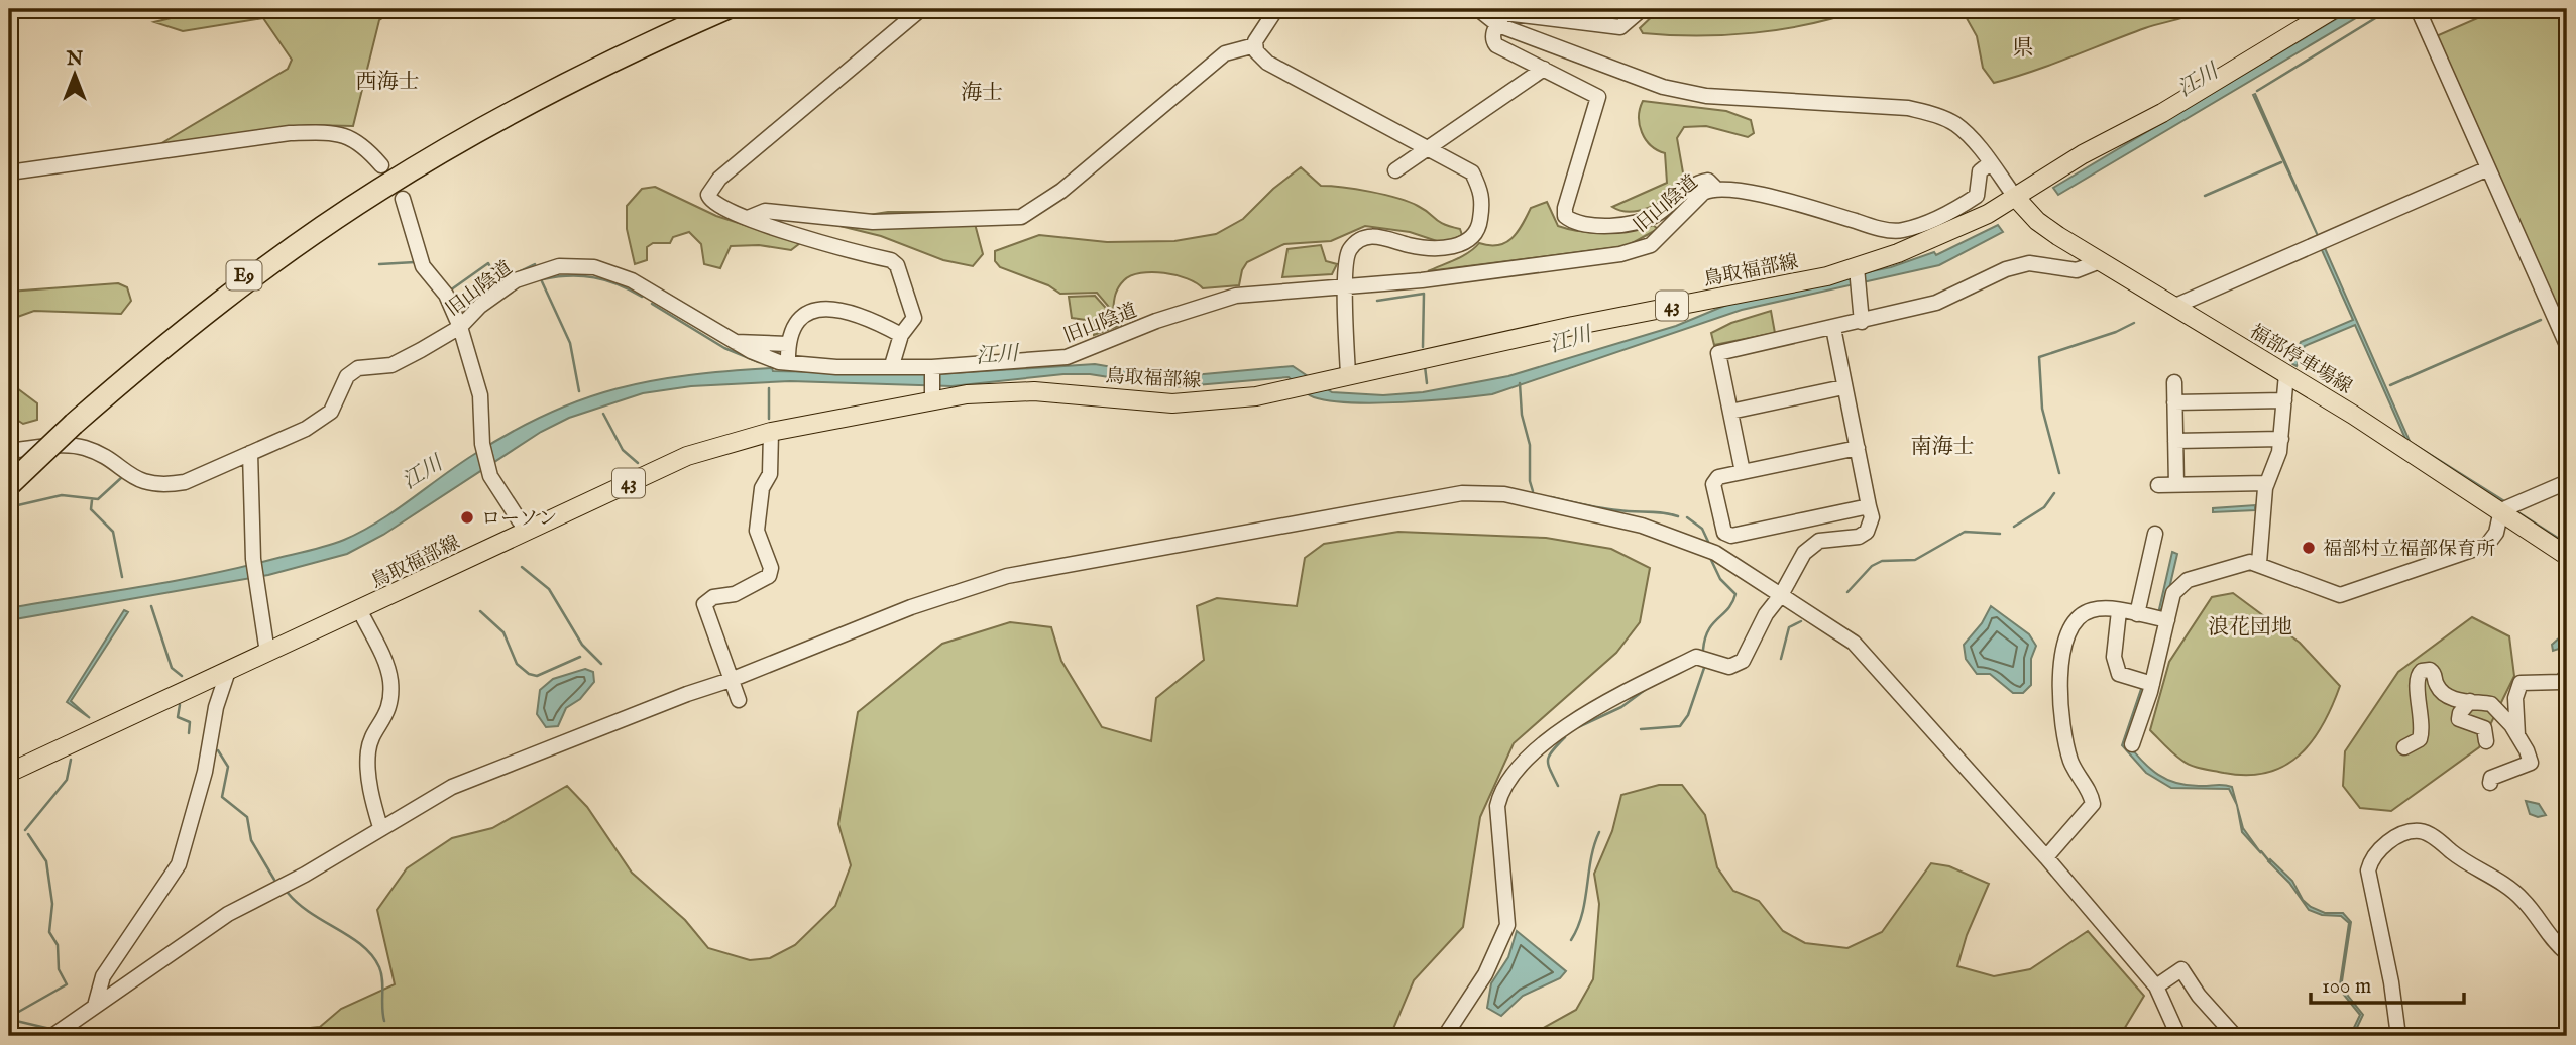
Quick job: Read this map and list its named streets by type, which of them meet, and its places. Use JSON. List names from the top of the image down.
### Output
{
  "streets": {
    "highway": ["E9"],
    "main road": ["鳥取福部線", "43", "福部停車場線"],
    "street": ["旧山陰道"]
  },
  "crossings": [
    ["鳥取福部線", "福部停車場線"]
  ],
  "districts": [
    "県",
    "西海士",
    "海士",
    "南海士",
    "浪花団地"
  ],
  "water": ["江川"],
  "places": ["ローソン", "福部村立福部保育所"],
  "scale_bar": "100 m",
  "north": "top"
}
